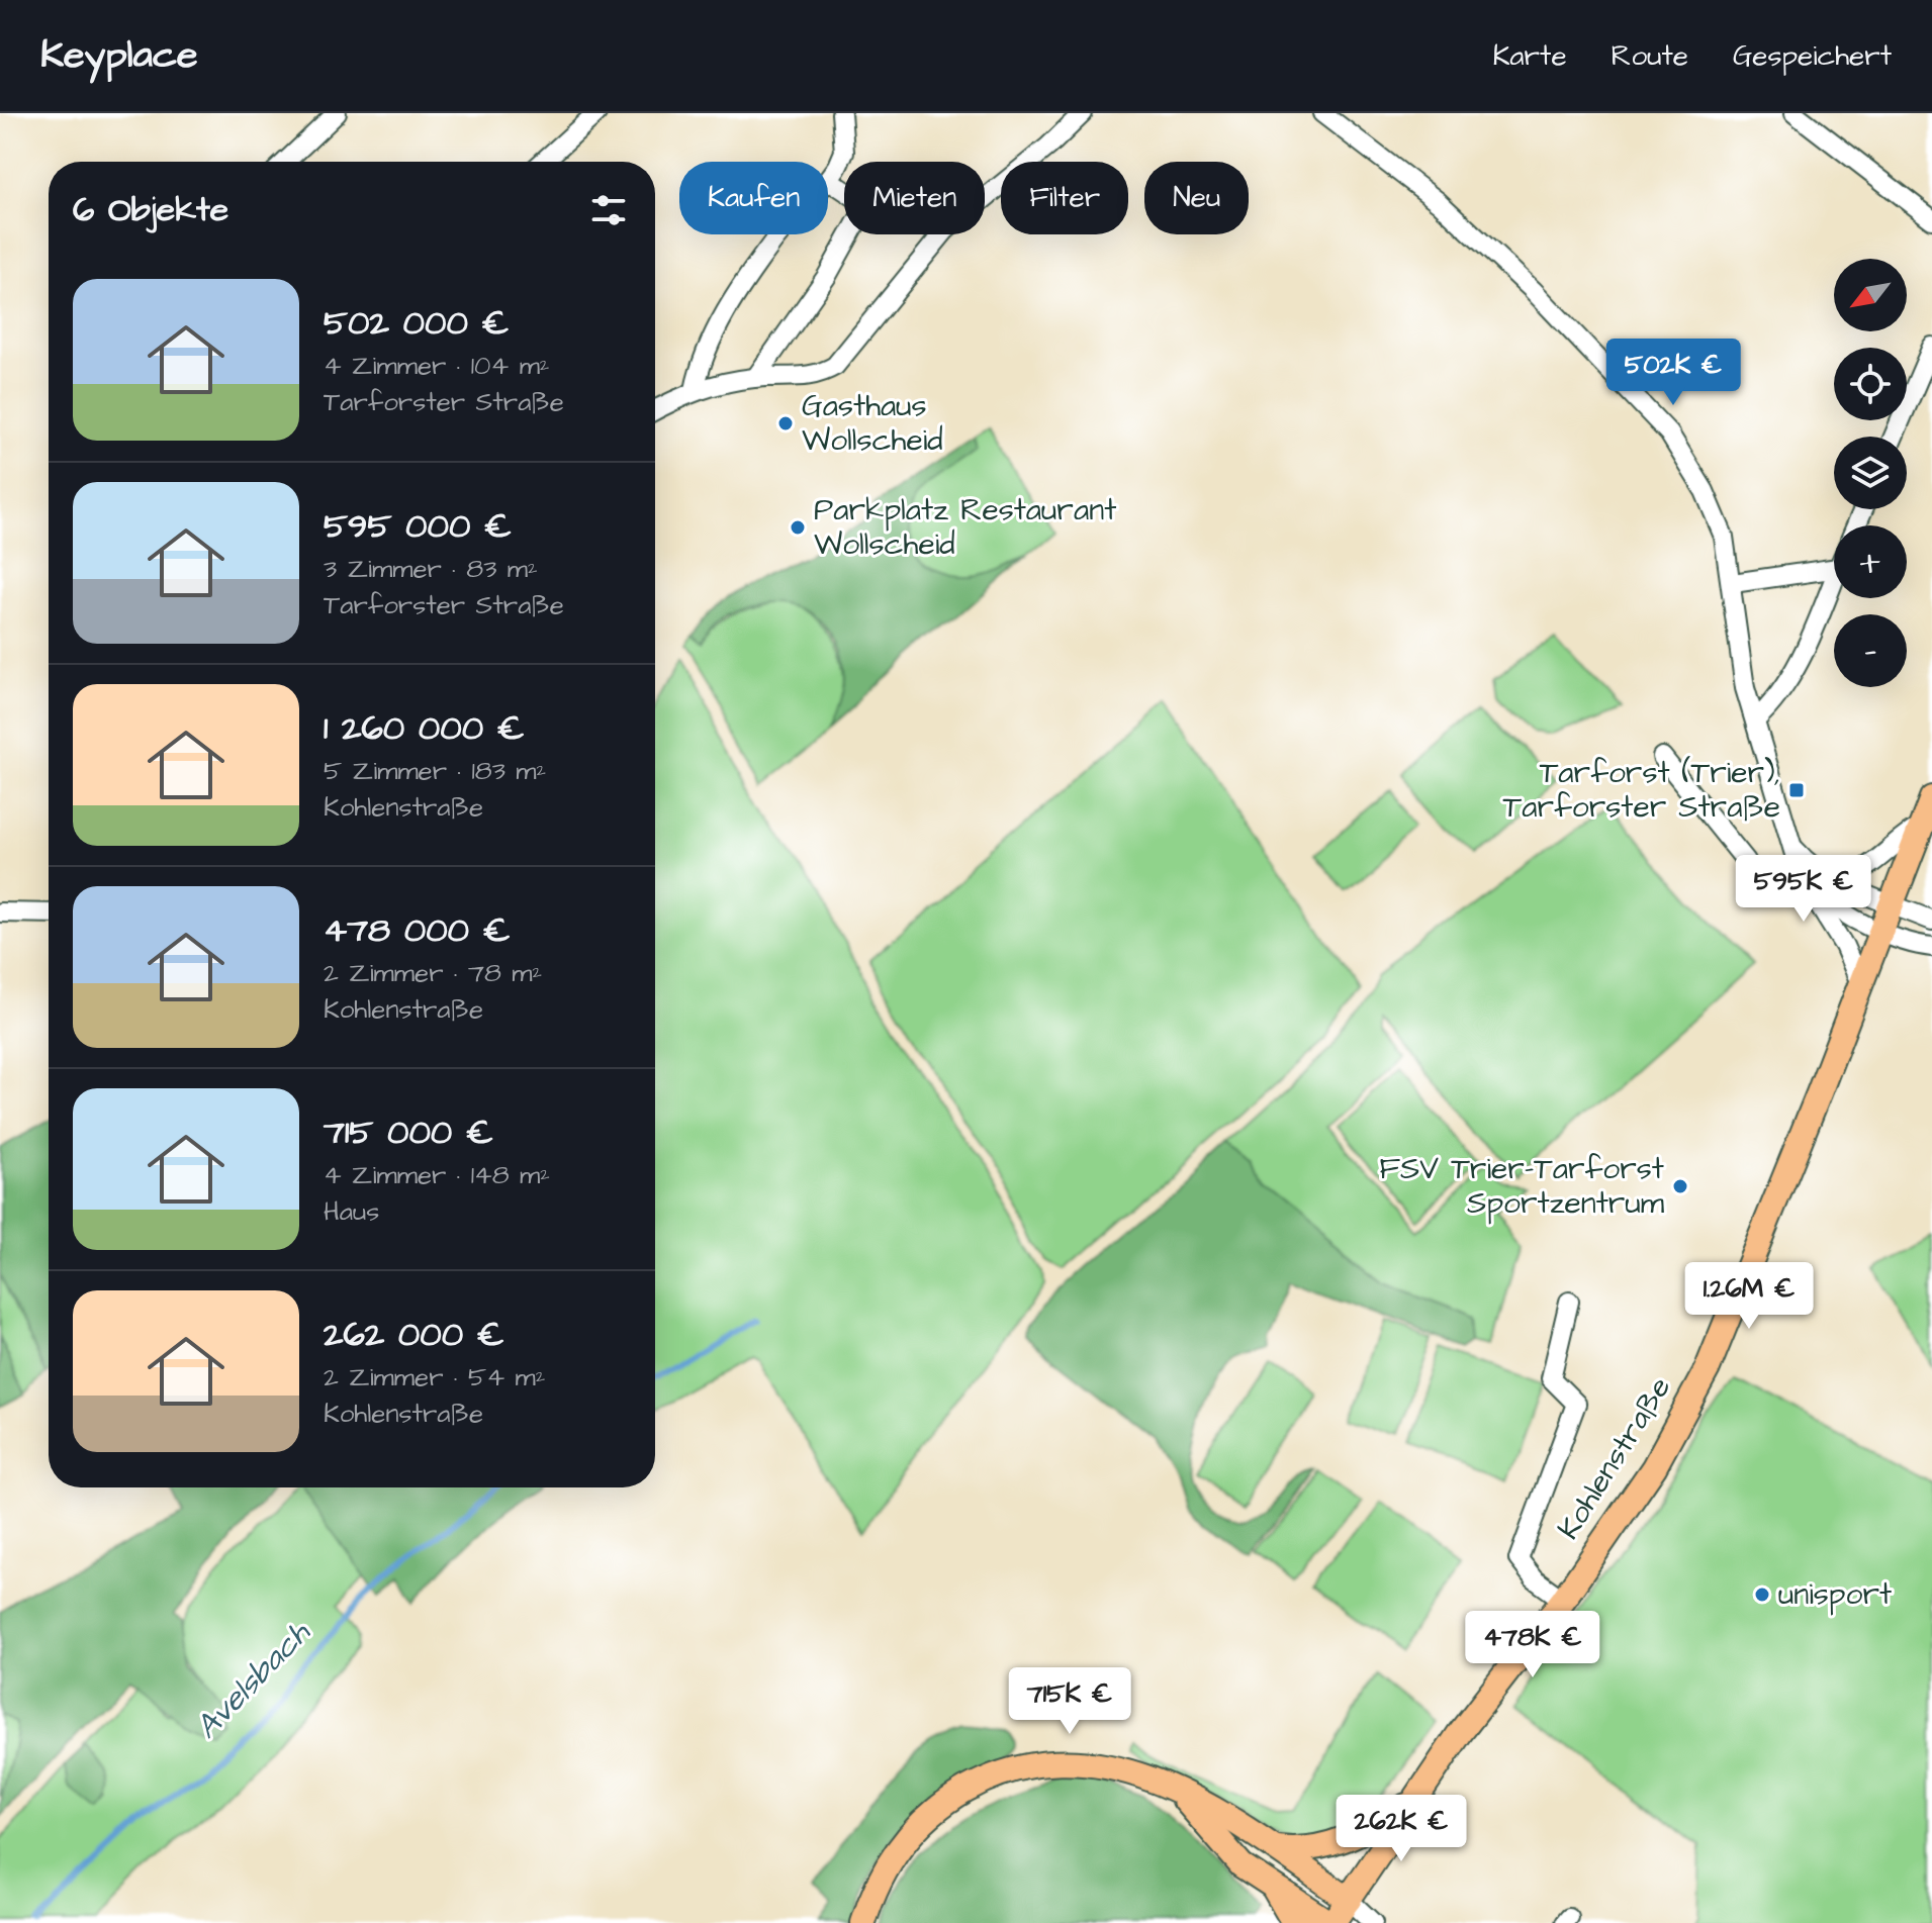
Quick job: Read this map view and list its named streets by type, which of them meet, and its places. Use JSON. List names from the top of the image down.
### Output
{
  "streets": {
    "main road": ["Kohlenstraße"]
  },
  "water": ["Avelsbach"],
  "places": {
    "other": [
      "Gasthaus Wollscheid",
      "Parkplatz Restaurant Wollscheid",
      "FSV Trier-Tarforst Sportzentrum",
      "unisport"
    ],
    "transit": ["Tarforst (Trier), Tarforster Straße"]
  },
  "north": "bottom left",
  "page": {
    "header": "Keyplace",
    "nav": ["Karte", "Route", "Gespeichert"],
    "chip": [
      "Kaufen",
      "Mieten",
      "Filter",
      "Neu"
    ],
    "heading": "6 Objekte",
    "map_buttons": ["+", "−"],
    "list": [
      {
        "name": "502 000 €",
        "note": "4 Zimmer · 104 m² · Tarforster Straße"
      },
      {
        "name": "595 000 €",
        "note": "3 Zimmer · 83 m² · Tarforster Straße"
      },
      {
        "name": "1 260 000 €",
        "note": "5 Zimmer · 183 m² · Kohlenstraße"
      },
      {
        "name": "478 000 €",
        "note": "2 Zimmer · 78 m² · Kohlenstraße"
      },
      {
        "name": "715 000 €",
        "note": "4 Zimmer · 148 m² · Haus"
      },
      {
        "name": "262 000 €",
        "note": "2 Zimmer · 54 m² · Kohlenstraße"
      }
    ],
    "price": [
      "502K €",
      "595K €",
      "1.26M €",
      "478K €",
      "715K €",
      "262K €"
    ]
  }
}
